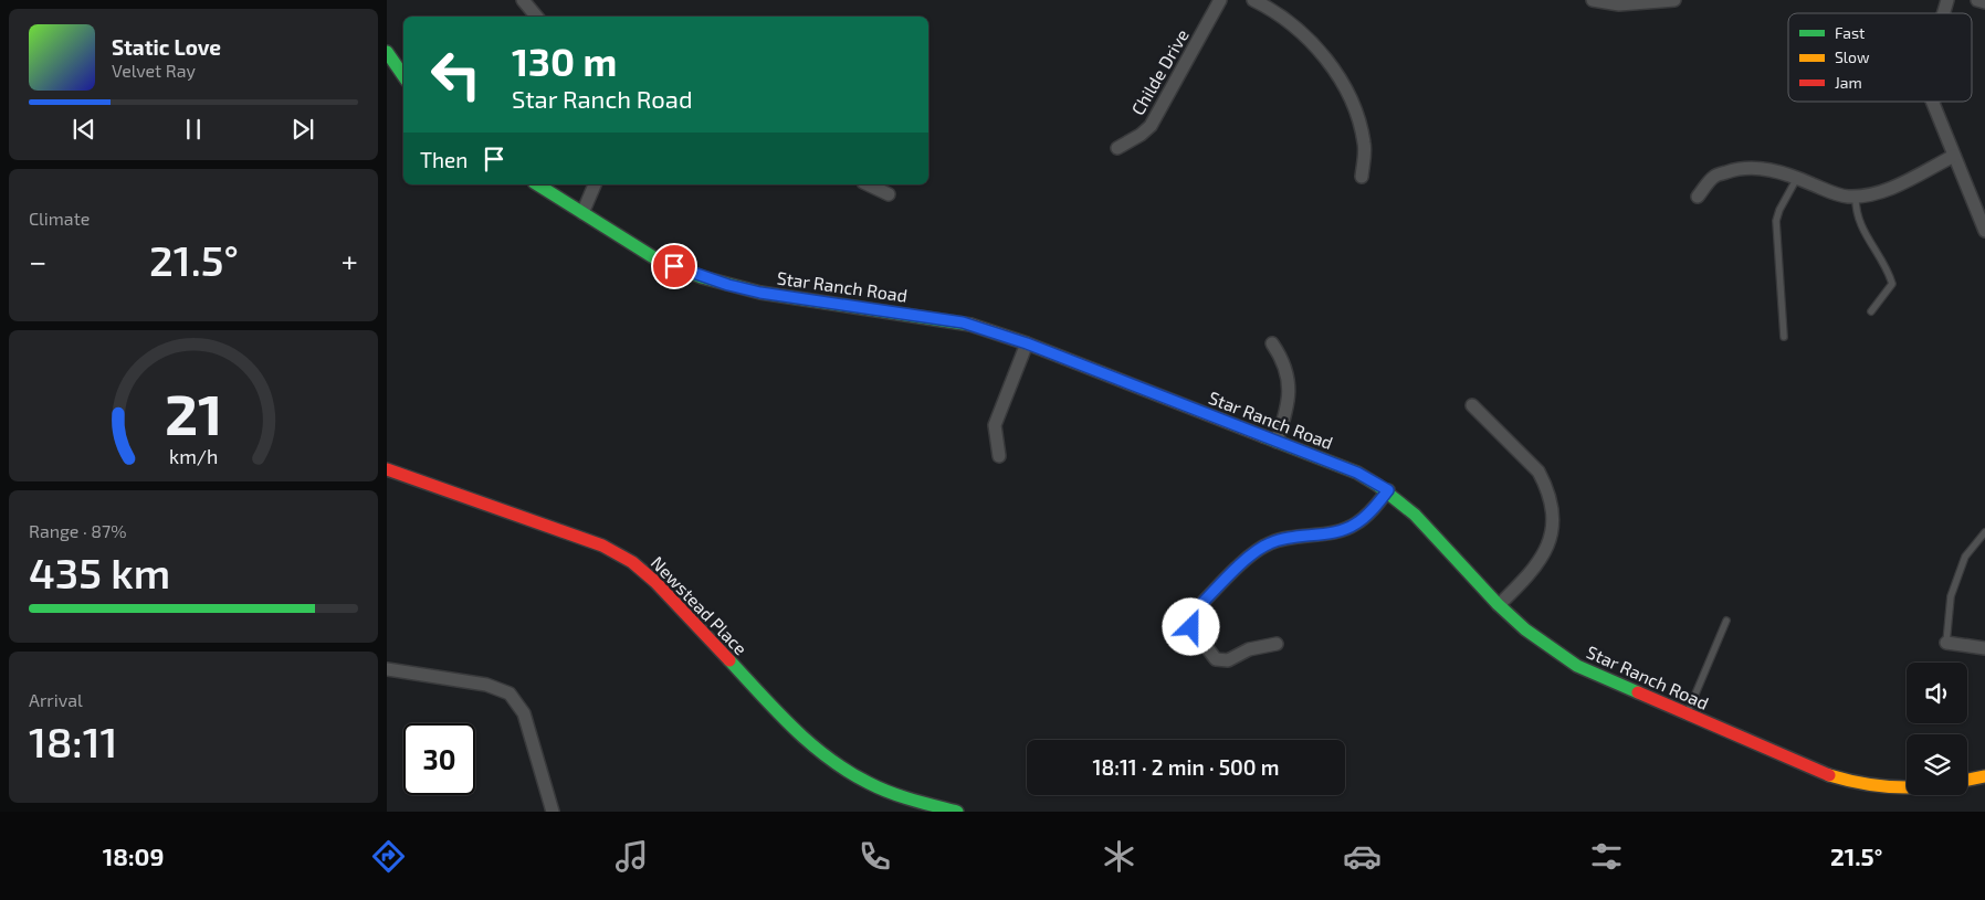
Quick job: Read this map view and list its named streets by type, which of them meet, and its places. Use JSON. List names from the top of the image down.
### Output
{
  "streets": {
    "street": ["Childe Drive", "Star Ranch Road", "Newstead Place"]
  },
  "legend": ["Fast", "Slow", "Jam"],
  "page": {
    "turn": ["130 m", "Star Ranch Road"],
    "song": ["Static Love", "Velvet Ray"],
    "then": "Then",
    "tile": [
      "Climate",
      ["Range · 87%", "435 km"],
      ["Arrival", "18:11"]
    ],
    "heat": ["−", "21.5°", "+"],
    "limit": "30",
    "trip": "18:11 · 2 min · 500 m",
    "tabs": ["18:09", "21.5°"],
    "gauge": ["21", "km/h"]
  }
}
